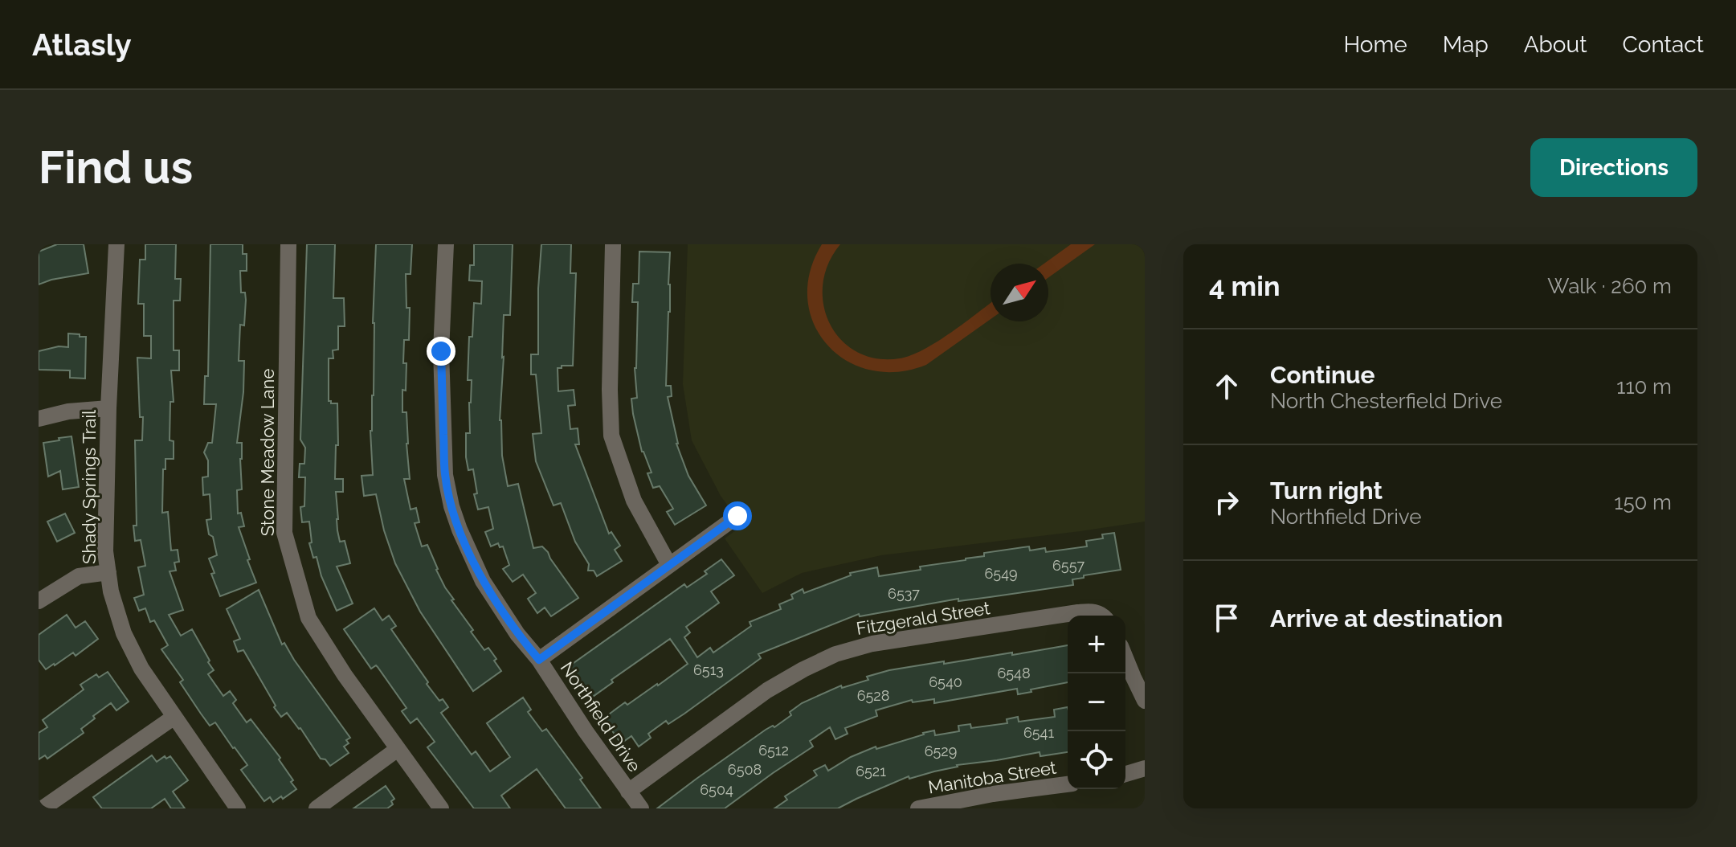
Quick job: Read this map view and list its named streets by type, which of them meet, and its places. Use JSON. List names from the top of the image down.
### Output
{
  "streets": {
    "street": [
      "Stone Meadow Lane",
      "Shady Springs Trail",
      "Fitzgerald Street",
      "Northfield Drive",
      "Manitoba Street"
    ]
  },
  "crossings": [
    ["Fitzgerald Street", "Northfield Drive"]
  ],
  "house_numbers": [
    "6557",
    "6549",
    "6537",
    "6513",
    "6548",
    "6540",
    "6528",
    "6541",
    "6512",
    "6529",
    "6508",
    "6521",
    "6504"
  ],
  "north": "top right",
  "page": {
    "header": "Atlasly",
    "nav": [
      "Home",
      "Map",
      "About",
      "Contact"
    ],
    "buttons": "Directions",
    "title": "Find us",
    "heading": ["4 min", "Walk · 260 m"],
    "list": [
      ["Continue", "North Chesterfield Drive", "110 m"],
      ["Turn right", "Northfield Drive", "150 m"],
      "Arrive at destination"
    ],
    "map_buttons": ["+", "−"]
  }
}
